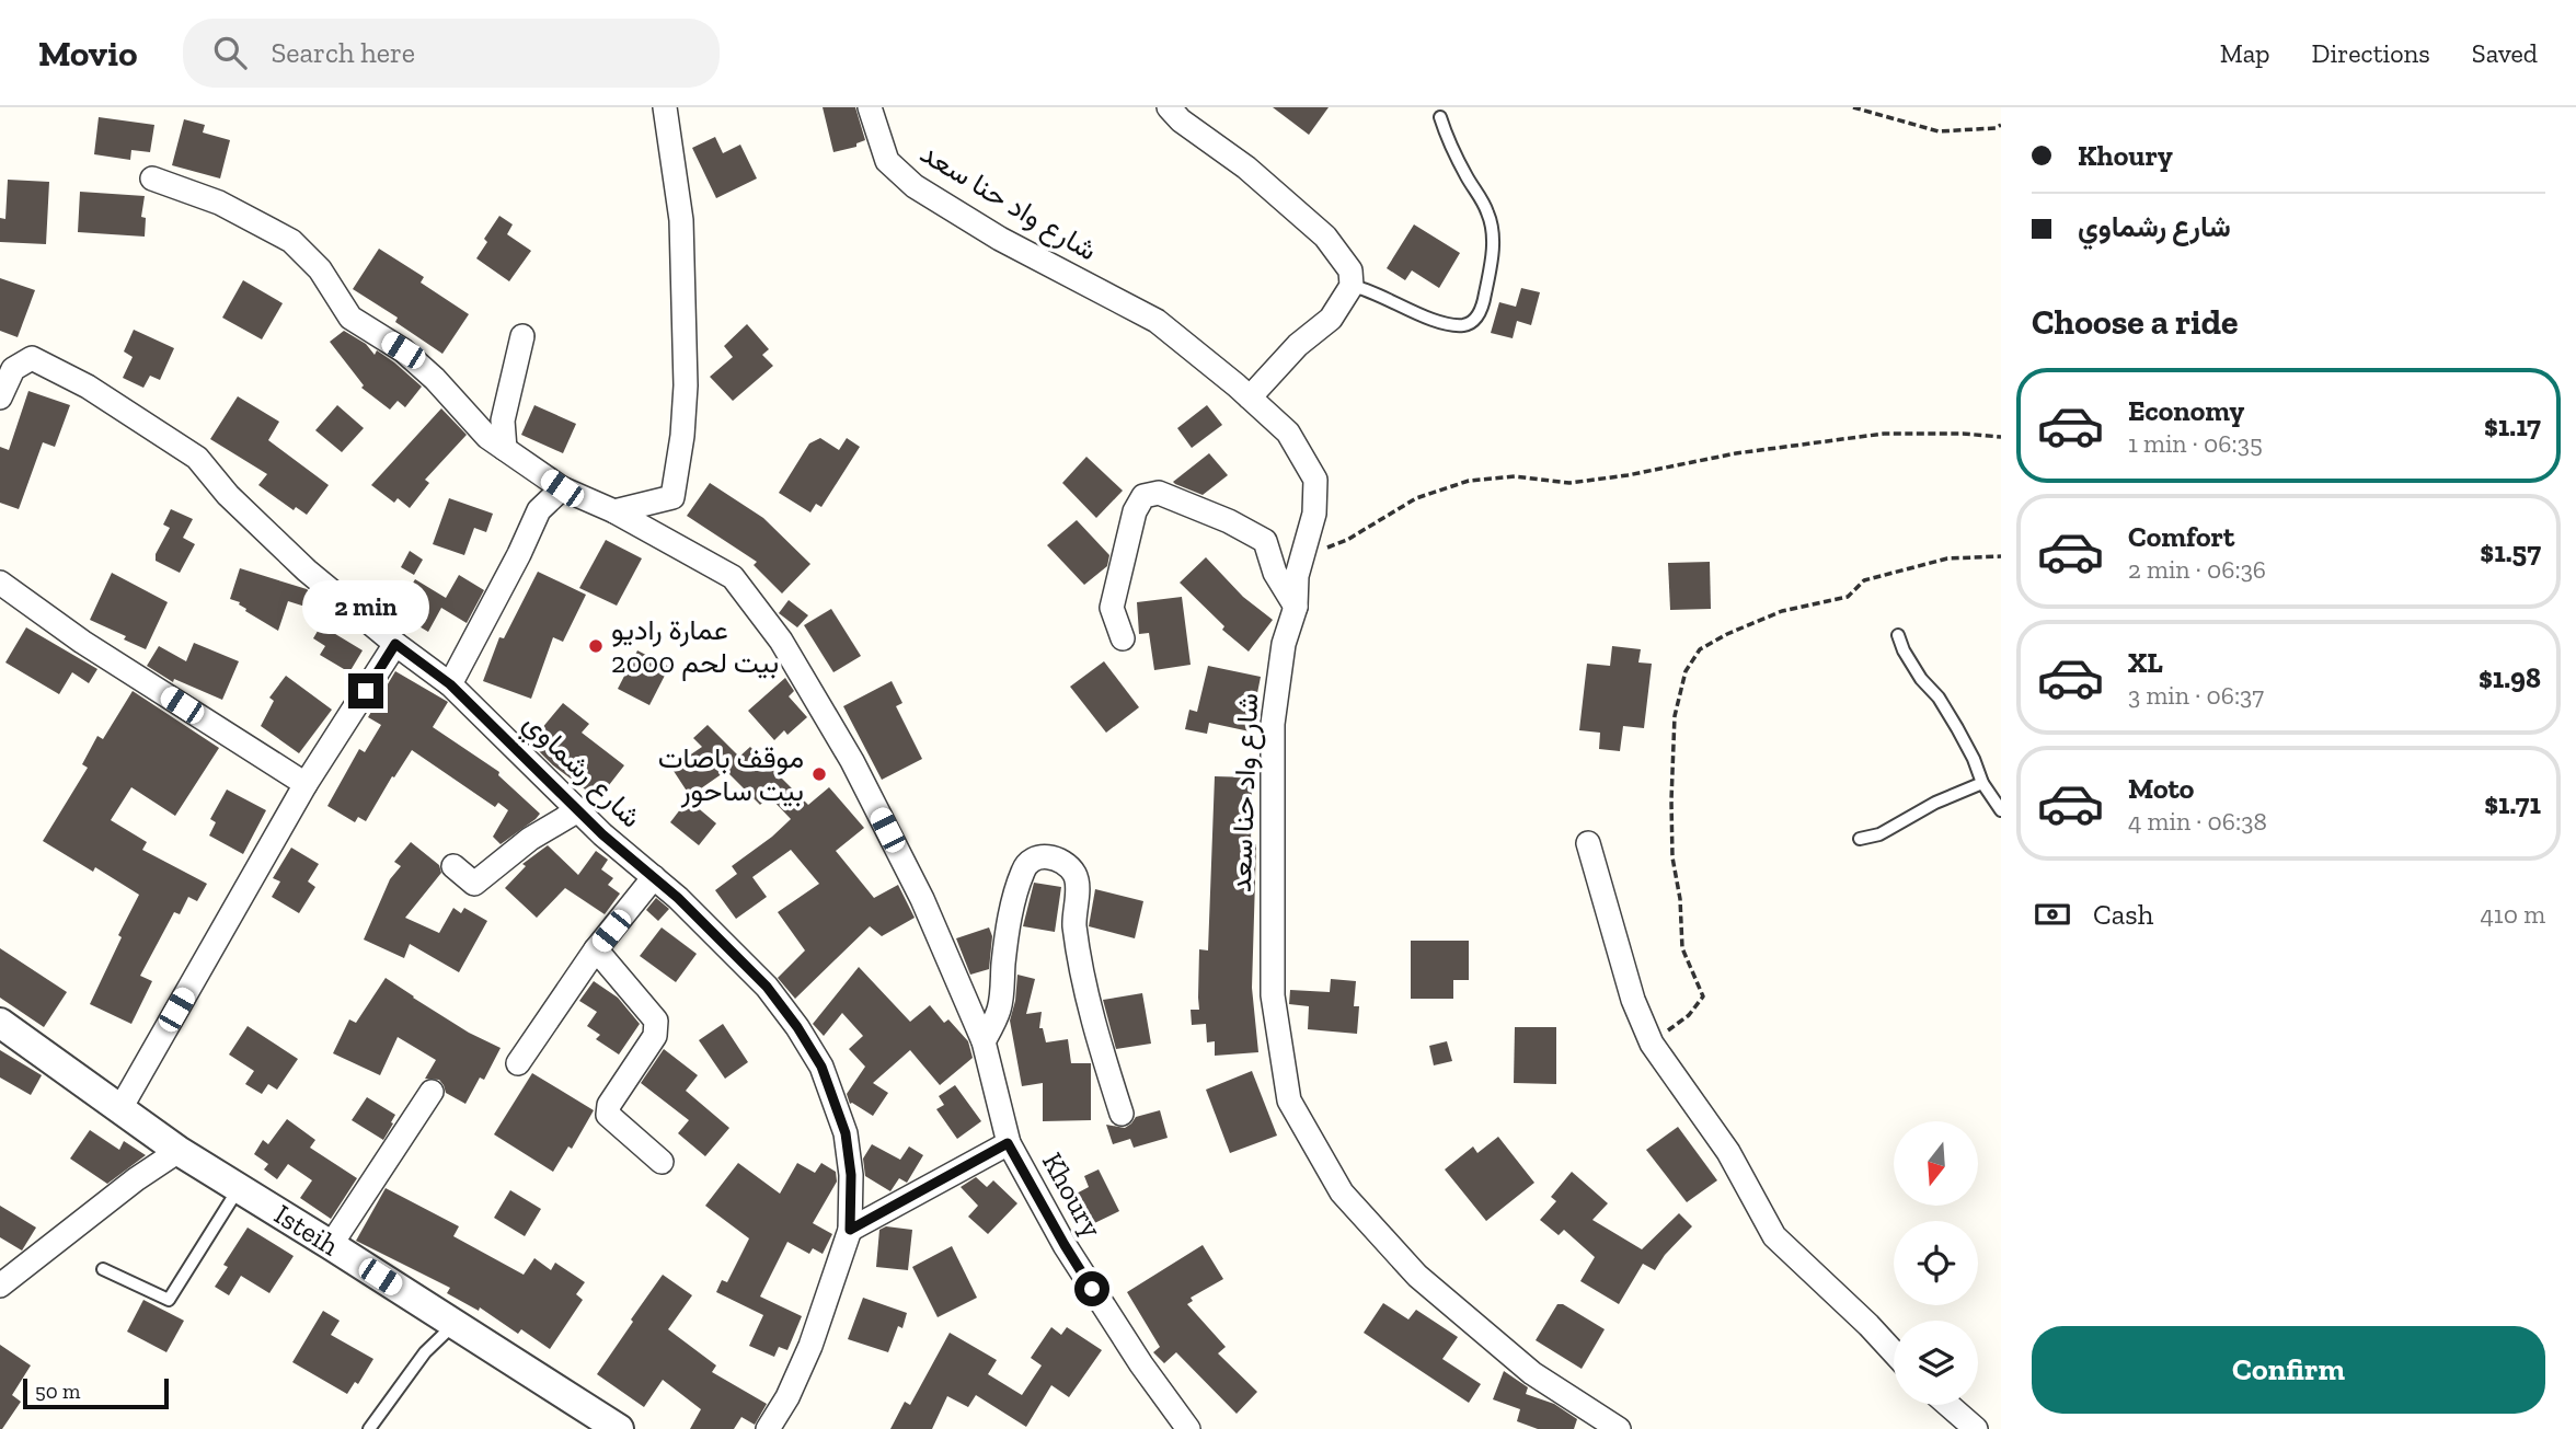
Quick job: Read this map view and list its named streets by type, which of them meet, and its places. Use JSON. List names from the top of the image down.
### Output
{
  "streets": {
    "street": [
      "شارع واد حنا سعد",
      "شارع رشماوي",
      "Khoury",
      "Isteih"
    ]
  },
  "places": ["عمارة راديو بيت لحم 2000", "موقف باصات بيت ساحور"],
  "scale_bar": "50 m",
  "north": "bottom",
  "page": {
    "header": "Movio",
    "search": "Search here",
    "nav": ["Map", "Directions", "Saved"],
    "banner": ["Khoury", "شارع رشماوي"],
    "heading": "Choose a ride",
    "list": [
      {
        "name": "Economy",
        "note": "1 min · 06:35",
        "value": "$1.17"
      },
      {
        "name": "Comfort",
        "note": "2 min · 06:36",
        "value": "$1.57"
      },
      {
        "name": "XL",
        "note": "3 min · 06:37",
        "value": "$1.98"
      },
      {
        "name": "Moto",
        "note": "4 min · 06:38",
        "value": "$1.71"
      }
    ],
    "bubble": "2 min",
    "pay": ["Cash", "410 m"],
    "buttons": "Confirm",
    "scale": "50 m"
  }
}
